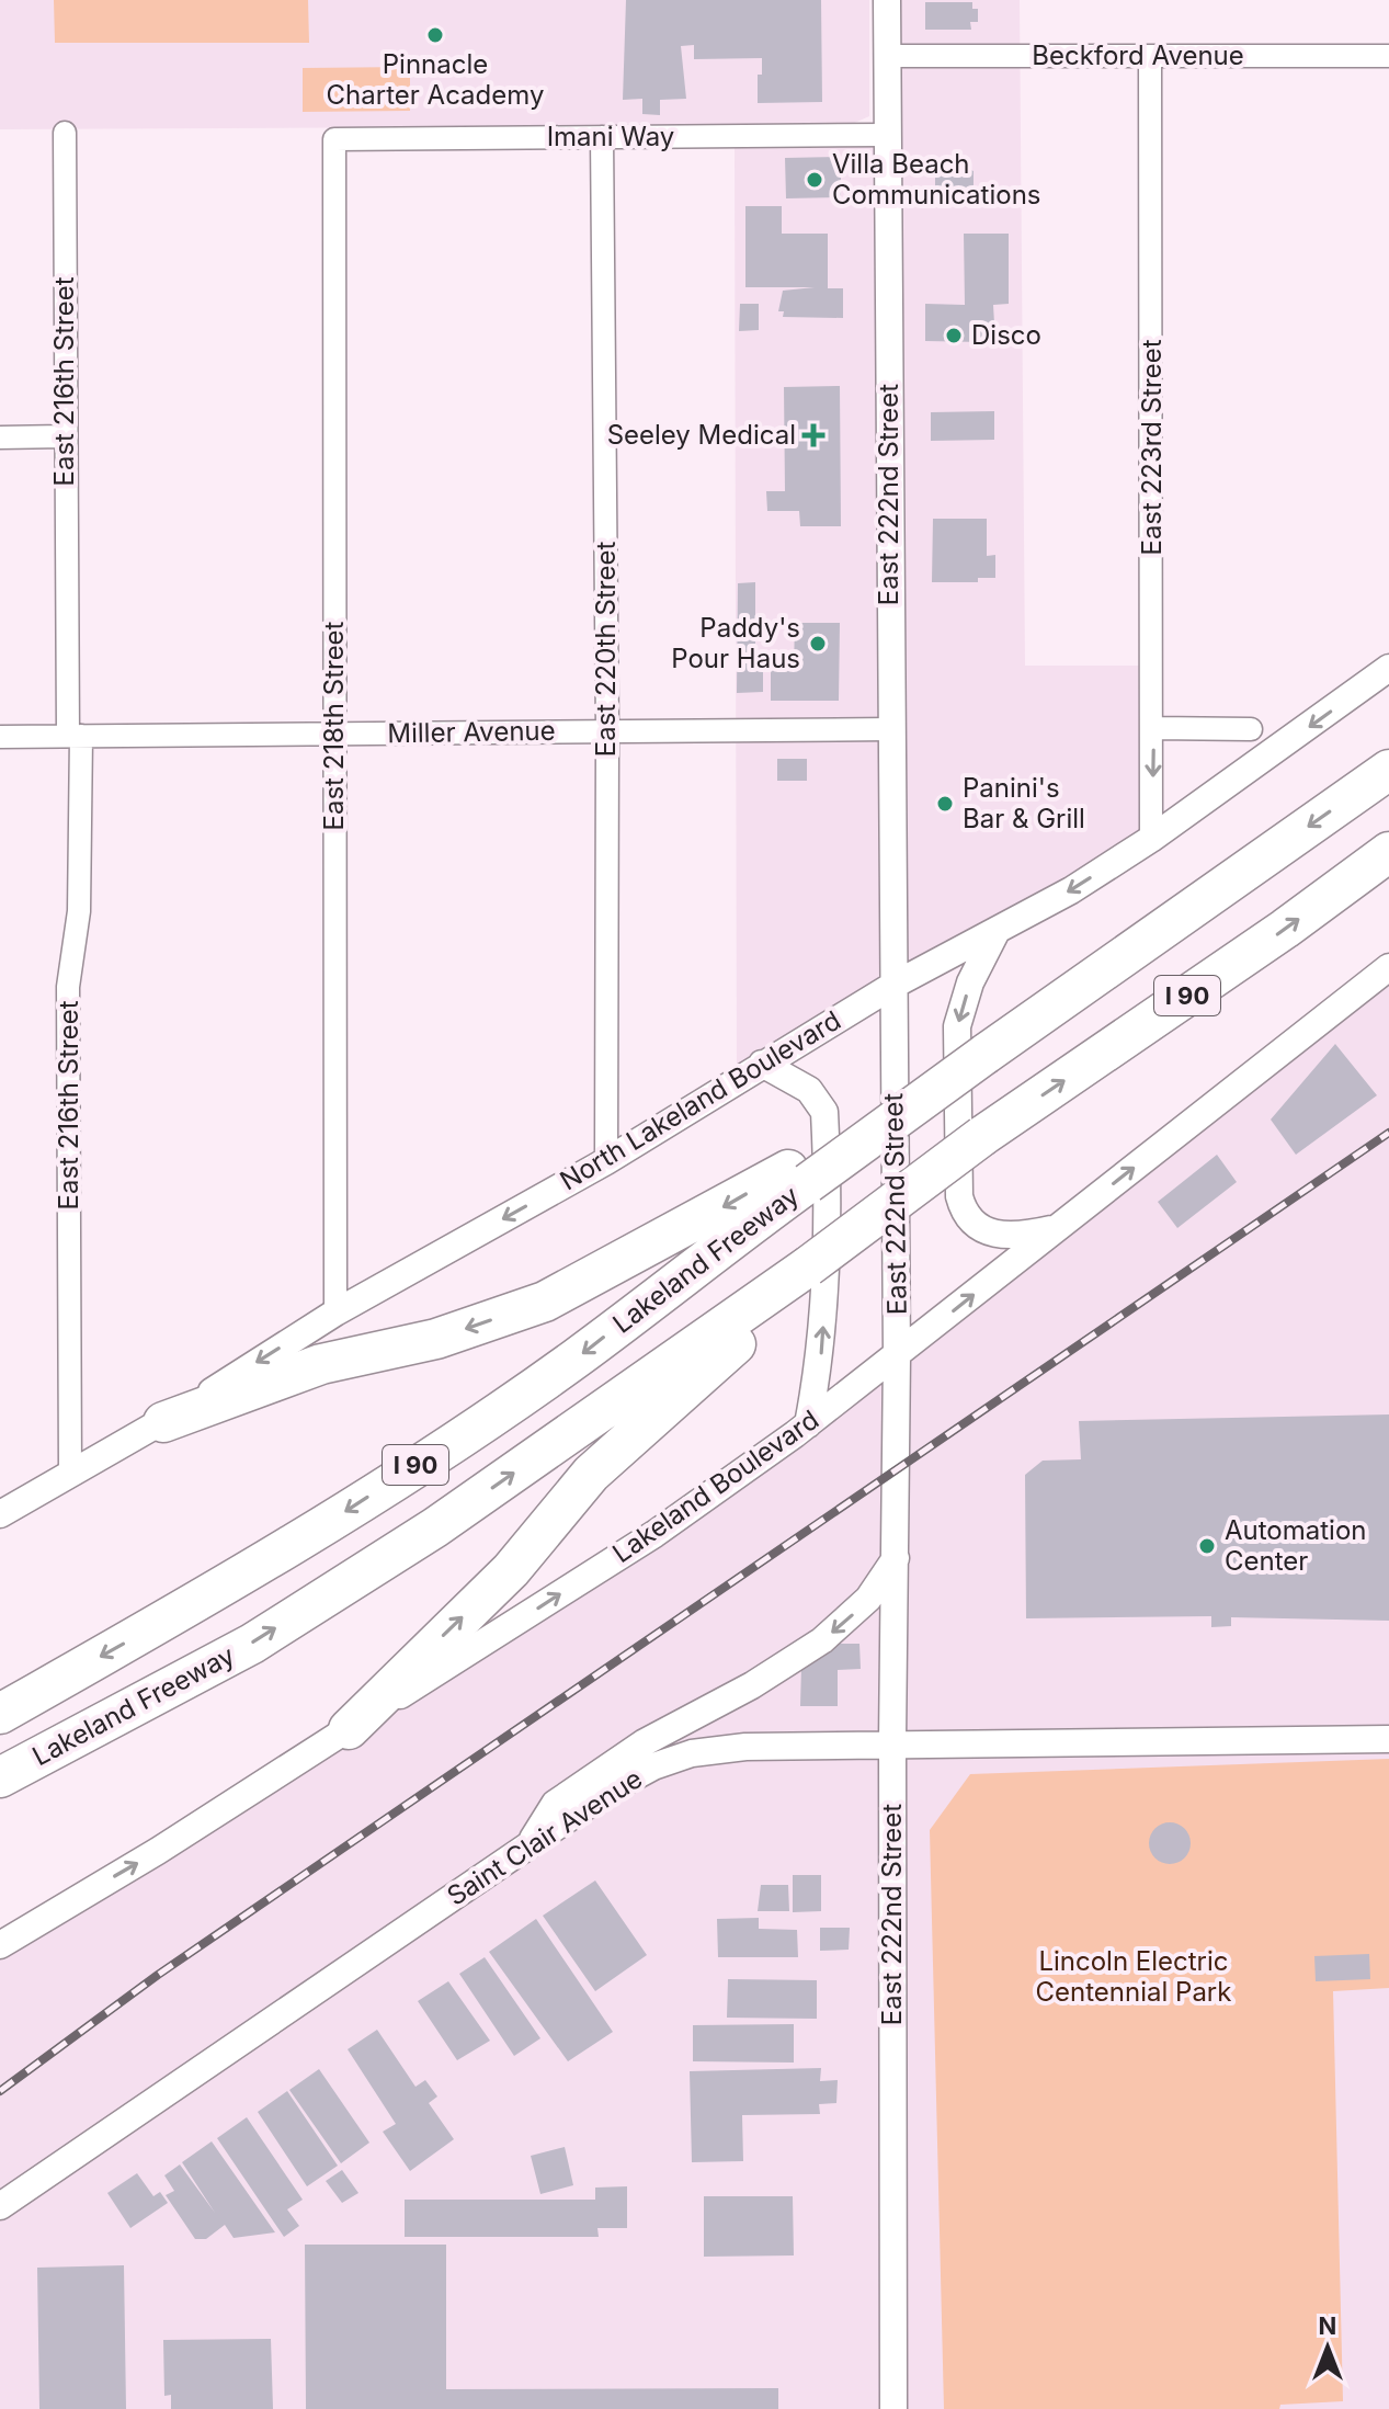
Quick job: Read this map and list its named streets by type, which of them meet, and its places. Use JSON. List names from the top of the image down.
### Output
{
  "streets": {
    "highway": ["I 90", "Lakeland Freeway"],
    "street": [
      "Beckford Avenue",
      "Imani Way",
      "East 216th Street",
      "East 223rd Street",
      "East 222nd Street",
      "East 220th Street",
      "East 218th Street",
      "Miller Avenue",
      "North Lakeland Boulevard",
      "Lakeland Boulevard",
      "Saint Clair Avenue"
    ]
  },
  "crossings": [
    ["Beckford Avenue", "East 223rd Street"],
    ["Beckford Avenue", "East 222nd Street"],
    ["Imani Way", "East 222nd Street"],
    ["Imani Way", "East 220th Street"],
    ["Imani Way", "East 218th Street"],
    ["East 216th Street", "Miller Avenue"],
    ["East 216th Street", "North Lakeland Boulevard"],
    ["East 223rd Street", "North Lakeland Boulevard"],
    ["East 222nd Street", "Miller Avenue"],
    ["East 222nd Street", "North Lakeland Boulevard"],
    ["East 222nd Street", "Lakeland Boulevard"],
    ["East 222nd Street", "Saint Clair Avenue"],
    ["East 220th Street", "Miller Avenue"],
    ["East 220th Street", "North Lakeland Boulevard"],
    ["East 218th Street", "Miller Avenue"],
    ["East 218th Street", "North Lakeland Boulevard"],
    ["I 90", "Lakeland Freeway"]
  ],
  "one_way": ["North Lakeland Boulevard", "Lakeland Boulevard"],
  "parks": ["Lincoln Electric Centennial Park"],
  "places": {
    "other": [
      "Pinnacle Charter Academy",
      "Villa Beach Communications",
      "Disco",
      "Paddy's Pour Haus",
      "Panini's Bar & Grill",
      "Automation Center"
    ],
    "health": ["Seeley Medical"]
  },
  "north": "top"
}
